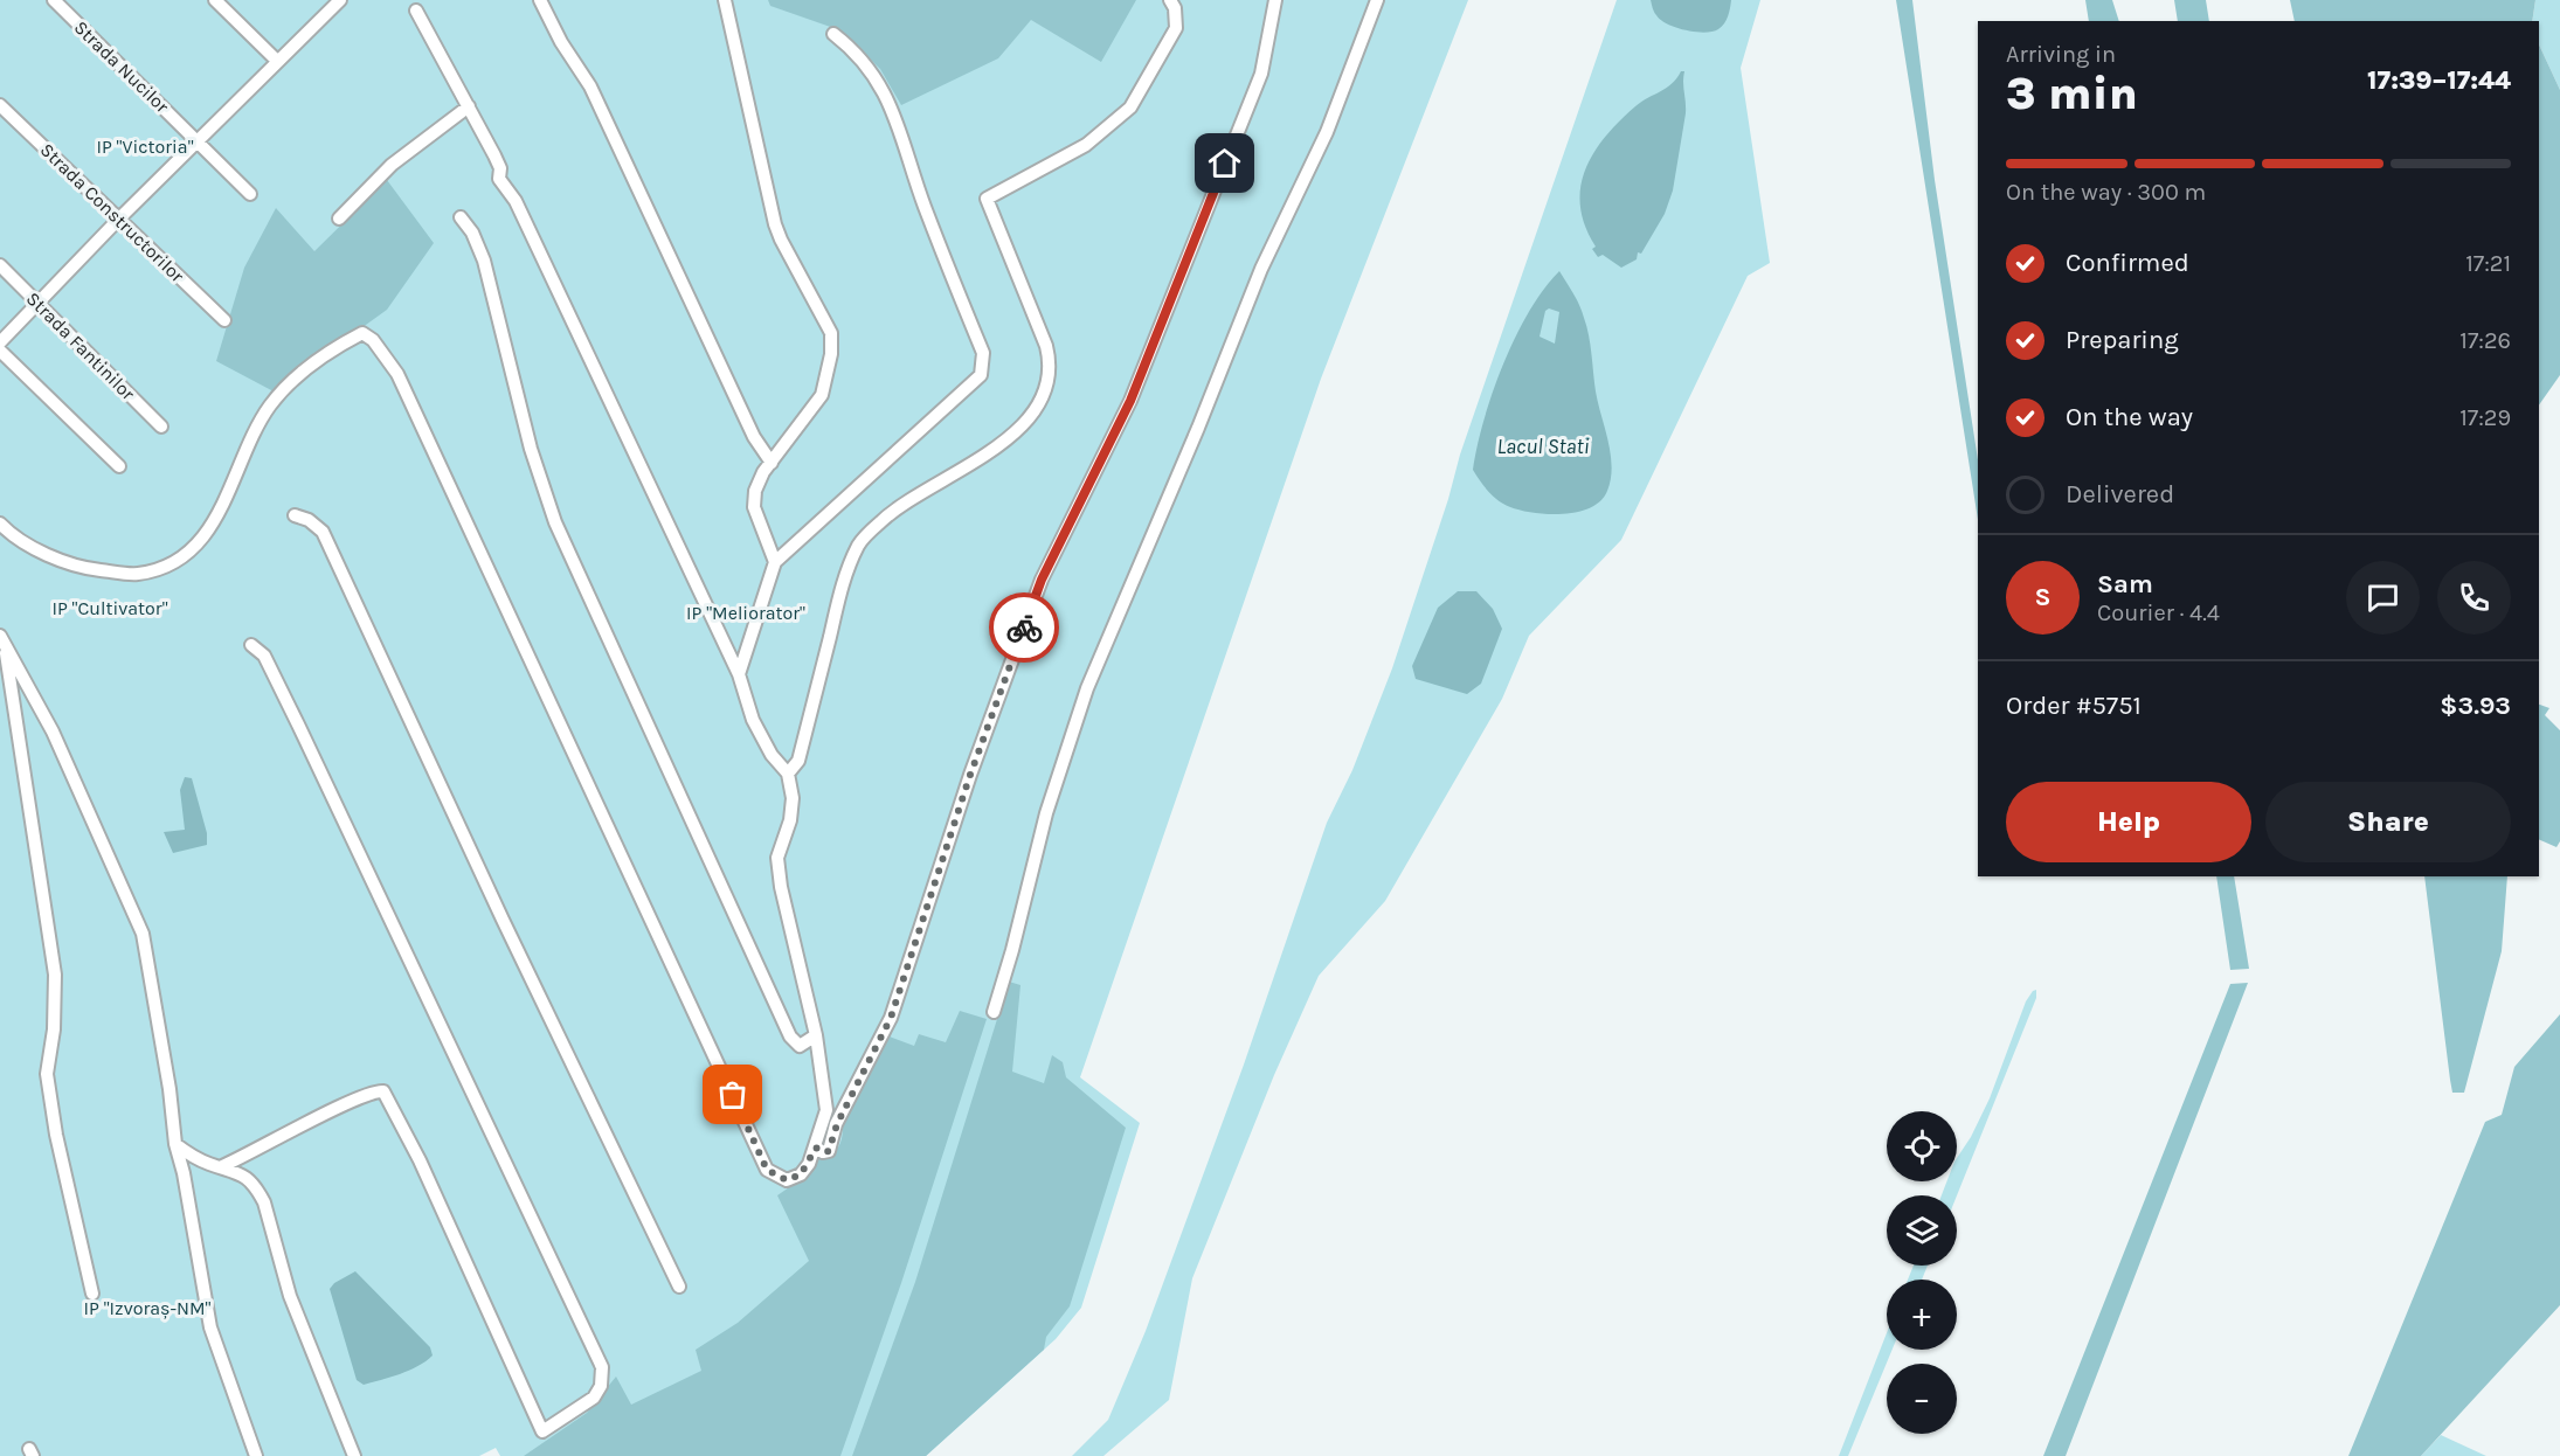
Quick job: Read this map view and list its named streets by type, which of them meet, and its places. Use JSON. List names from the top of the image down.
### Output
{
  "streets": {
    "street": ["Strada Nucilor", "Strada Constructorilor", "Strada Fantinilor"]
  },
  "water": ["Lacul Stati"],
  "parks": [
    "IP \"Victoria\"",
    "IP \"Cultivator\"",
    "IP \"Meliorator\"",
    "IP \"Izvoraș-NM\""
  ],
  "page": {
    "heading": ["3 min", "Arriving in", "17:39–17:44"],
    "panel": [
      "Sam",
      "Courier · 4.4",
      "Order #5751",
      "$3.93"
    ],
    "bar": "On the way · 300 m",
    "list": [
      ["Confirmed", "17:21"],
      ["Preparing", "17:26"],
      ["On the way", "17:29"],
      "Delivered"
    ],
    "round": "S",
    "buttons": ["Help", "Share"],
    "map_buttons": ["+", "−"]
  }
}
